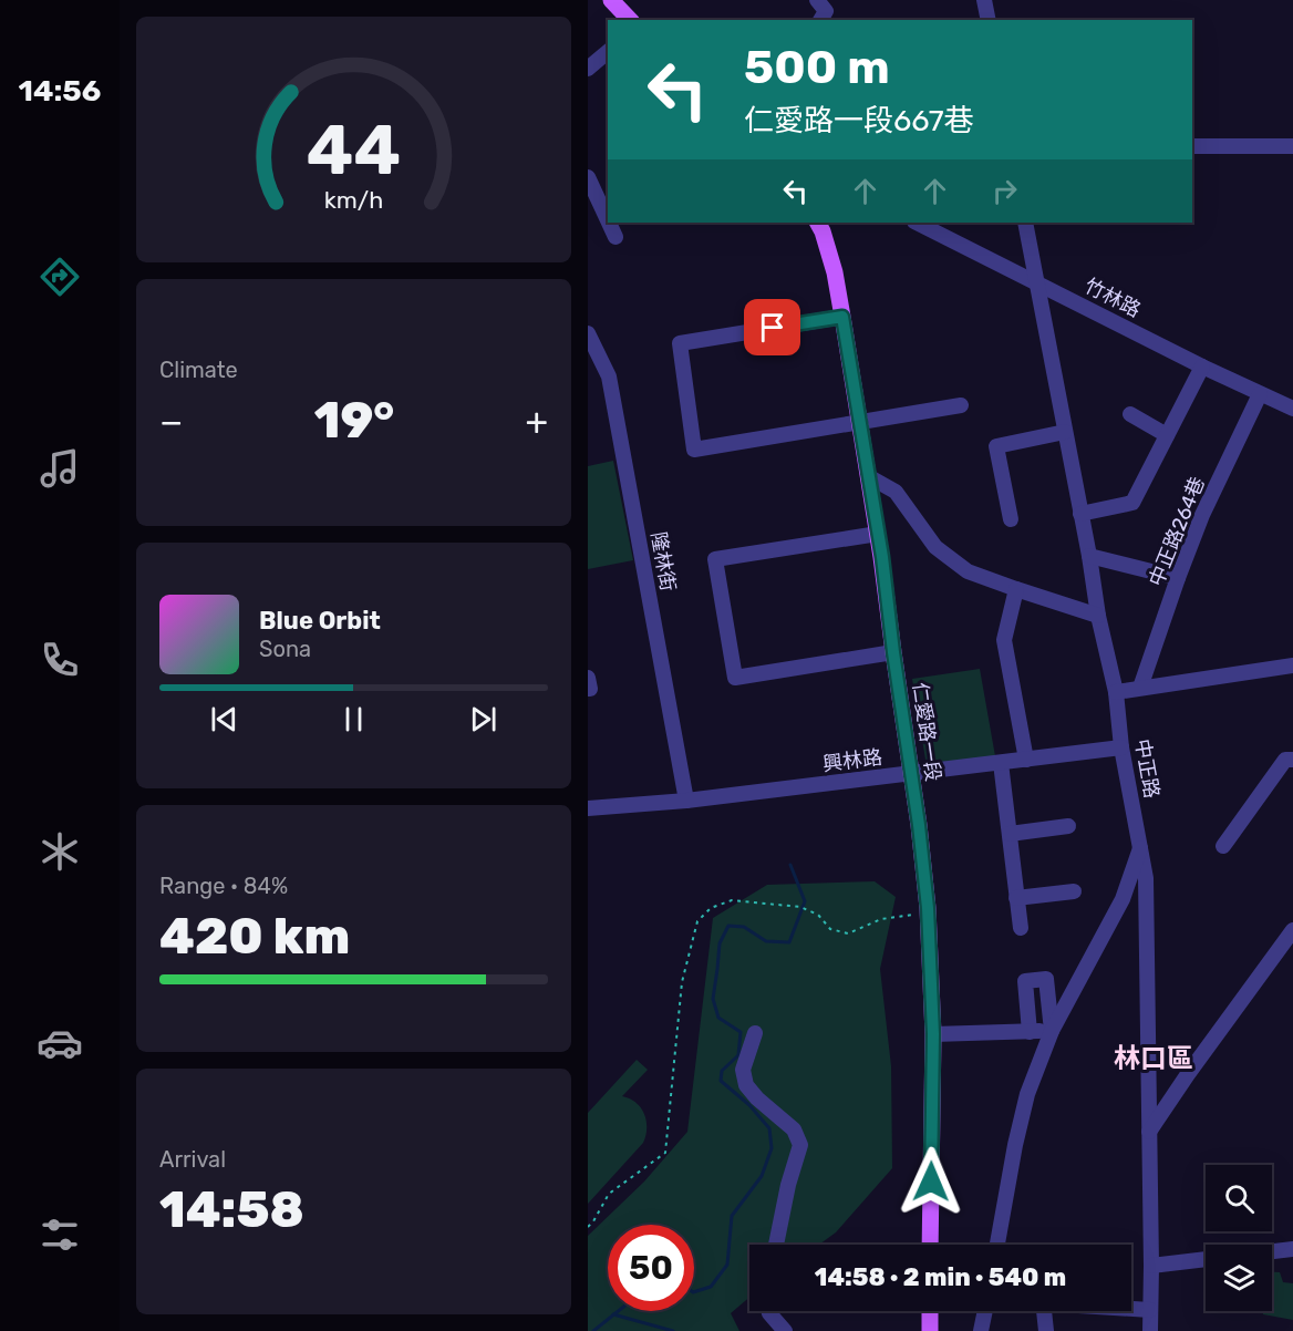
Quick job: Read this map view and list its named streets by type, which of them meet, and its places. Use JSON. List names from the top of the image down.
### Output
{
  "streets": {
    "main road": ["仁愛路一段"],
    "street": [
      "竹林路",
      "中正路264巷",
      "隆林街",
      "興林路",
      "中正路"
    ]
  },
  "crossings": [
    ["竹林路", "中正路264巷"],
    ["竹林路", "中正路"],
    ["隆林街", "興林路"],
    ["仁愛路一段", "興林路"],
    ["興林路", "中正路"]
  ],
  "districts": ["林口區"],
  "page": {
    "tabs": "14:56",
    "turn": ["500 m", "仁愛路一段667巷"],
    "tile": [
      "Climate",
      ["Range · 84%", "420 km"],
      ["Arrival", "14:58"]
    ],
    "heat": ["−", "19°", "+"],
    "song": ["Blue Orbit", "Sona"],
    "limit": "50",
    "trip": "14:58 · 2 min · 540 m",
    "gauge": ["44", "km/h"]
  }
}
